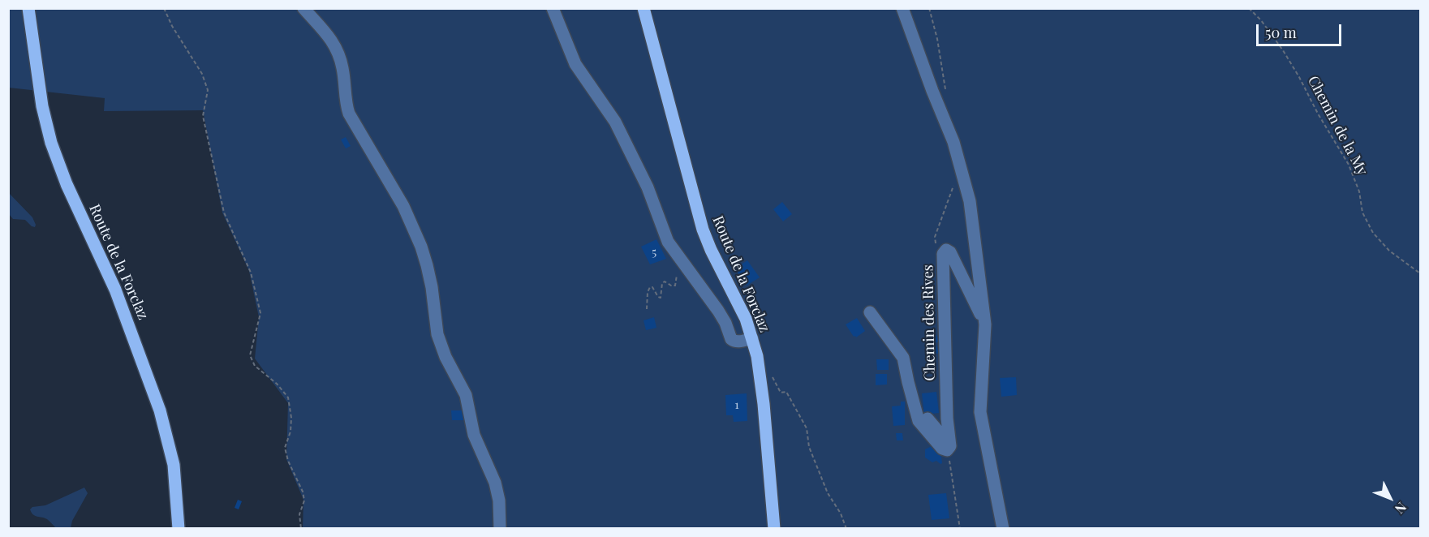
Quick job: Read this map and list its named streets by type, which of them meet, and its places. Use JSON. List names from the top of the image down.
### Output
{
  "streets": {
    "main road": ["Route de la Forclaz"],
    "street": ["Chemin des Rives"],
    "path": ["Chemin de la My"]
  },
  "house_numbers": ["5", "1"],
  "scale_bar": "50 m",
  "north": "bottom right"
}
